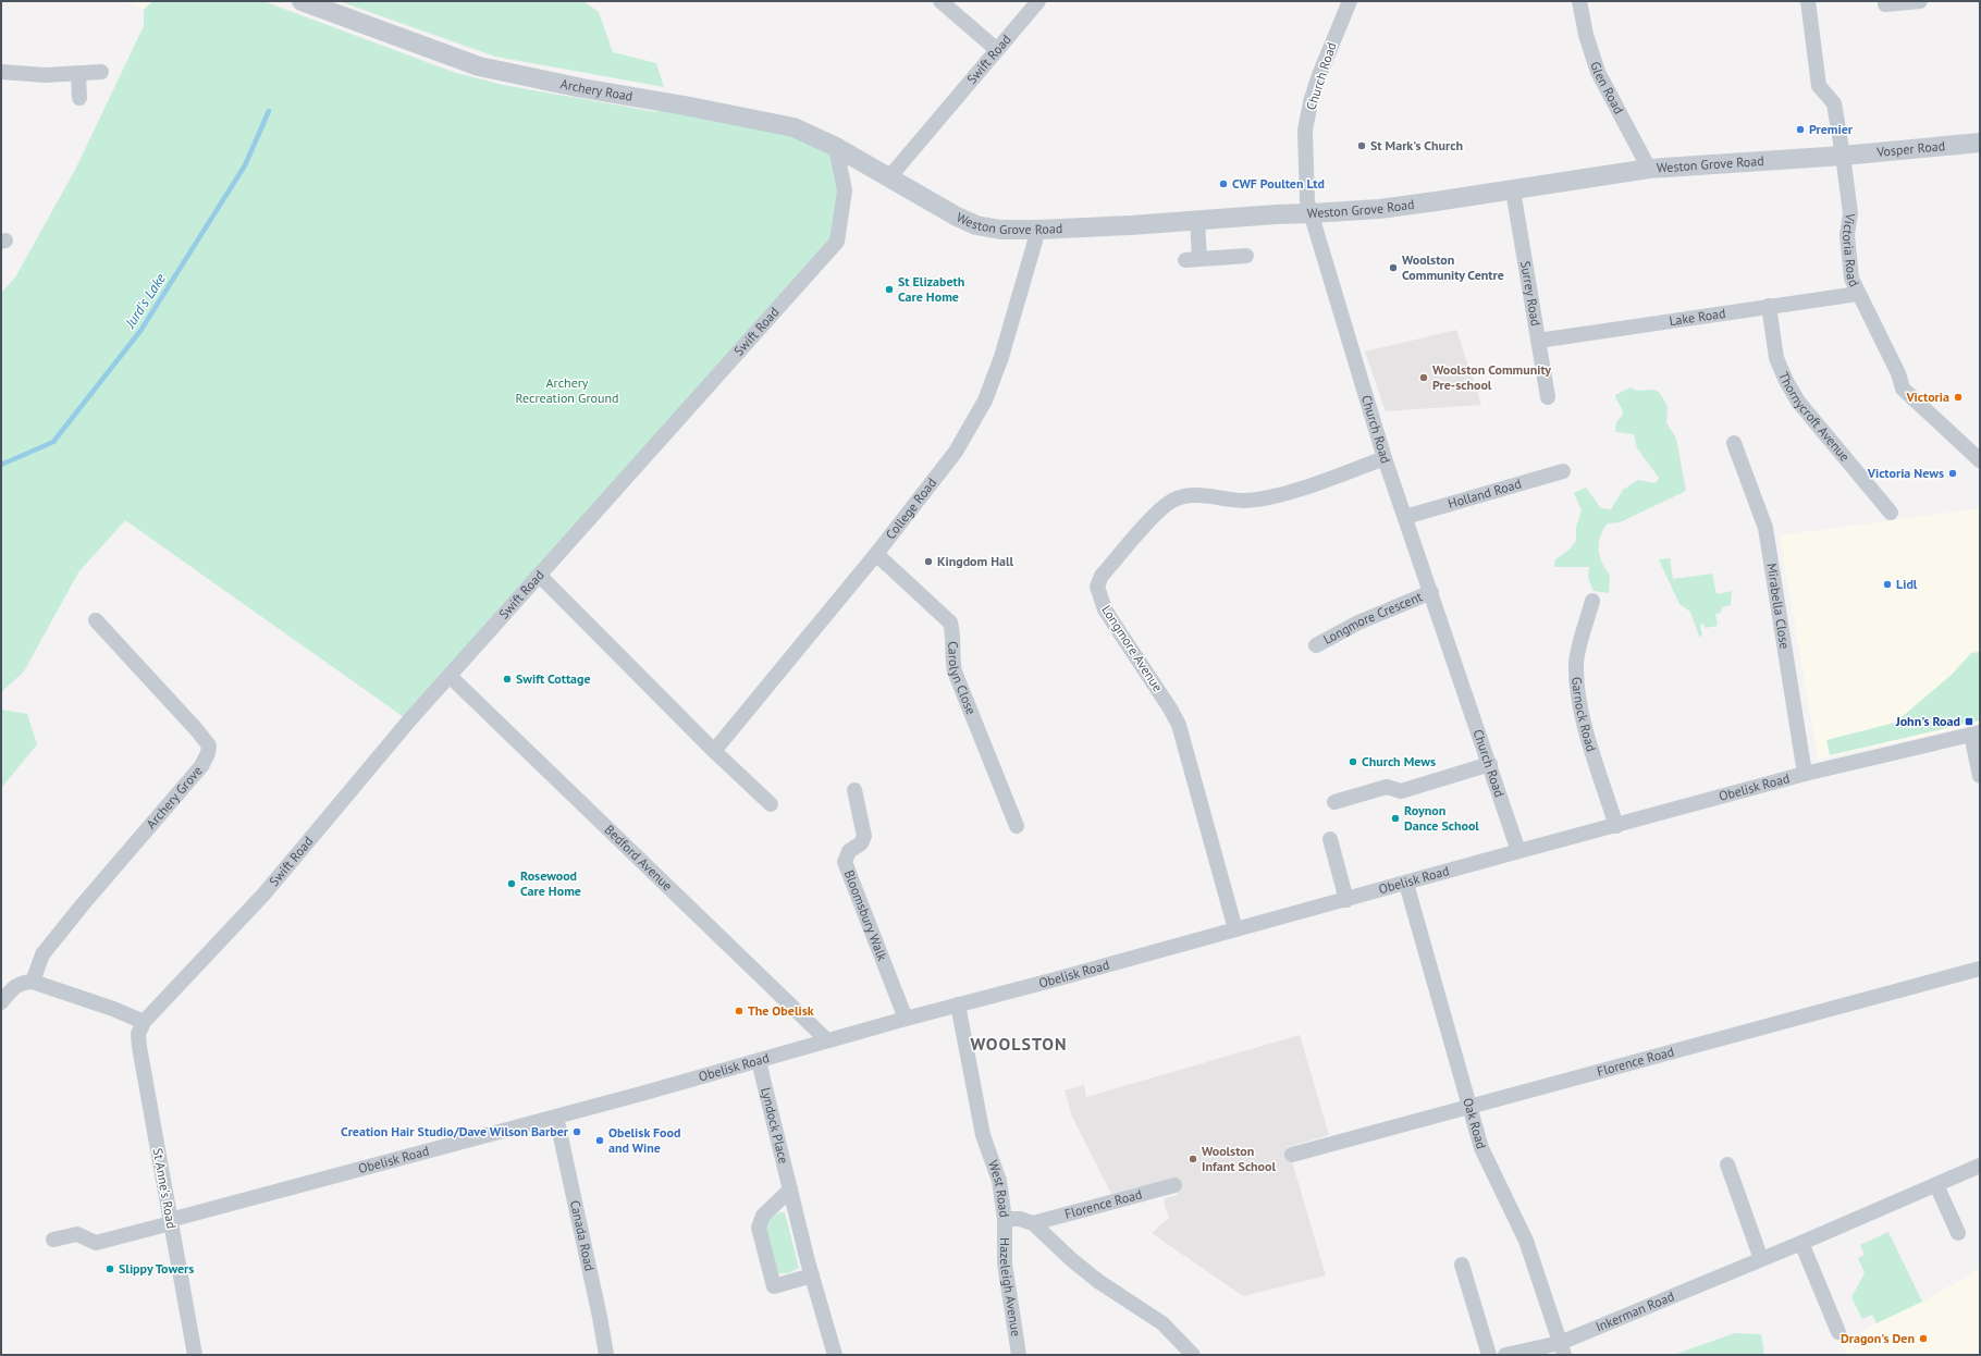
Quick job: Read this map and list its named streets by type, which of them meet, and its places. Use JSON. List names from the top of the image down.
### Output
{
  "streets": {
    "street": [
      "Swift Road",
      "Church Road",
      "Glen Road",
      "Archery Road",
      "Vosper Road",
      "Weston Grove Road",
      "Victoria Road",
      "Surrey Road",
      "Lake Road",
      "Thornycroft Avenue",
      "Holland Road",
      "College Road",
      "Mirabella Close",
      "Longmore Crescent",
      "Longmore Avenue",
      "Carolyn Close",
      "Garnock Road",
      "Obelisk Road",
      "Archery Grove",
      "Bedford Avenue",
      "Bloomsbury Walk",
      "Florence Road",
      "Oak Road",
      "Lyndock Place",
      "West Road",
      "St Anne's Road",
      "Canada Road",
      "Hazeleigh Avenue",
      "Inkerman Road"
    ]
  },
  "crossings": [
    ["Swift Road", "Archery Road"],
    ["Swift Road", "Weston Grove Road"],
    ["Swift Road", "Bedford Avenue"],
    ["Swift Road", "St Anne's Road"],
    ["Church Road", "Weston Grove Road"],
    ["Church Road", "Holland Road"],
    ["Church Road", "Longmore Crescent"],
    ["Church Road", "Longmore Avenue"],
    ["Church Road", "Obelisk Road"],
    ["Glen Road", "Weston Grove Road"],
    ["Archery Road", "Weston Grove Road"],
    ["Vosper Road", "Weston Grove Road"],
    ["Vosper Road", "Victoria Road"],
    ["Weston Grove Road", "Victoria Road"],
    ["Weston Grove Road", "Surrey Road"],
    ["Weston Grove Road", "College Road"],
    ["Victoria Road", "Lake Road"],
    ["Surrey Road", "Lake Road"],
    ["Lake Road", "Thornycroft Avenue"],
    ["College Road", "Carolyn Close"],
    ["Mirabella Close", "Obelisk Road"],
    ["Longmore Avenue", "Obelisk Road"],
    ["Garnock Road", "Obelisk Road"],
    ["Obelisk Road", "Bedford Avenue"],
    ["Obelisk Road", "Bloomsbury Walk"],
    ["Obelisk Road", "Oak Road"],
    ["Obelisk Road", "Lyndock Place"],
    ["Obelisk Road", "West Road"],
    ["Obelisk Road", "St Anne's Road"],
    ["Obelisk Road", "Canada Road"],
    ["Florence Road", "Oak Road"],
    ["Florence Road", "West Road"],
    ["Oak Road", "Inkerman Road"],
    ["West Road", "Hazeleigh Avenue"]
  ],
  "districts": ["WOOLSTON"],
  "water": ["Jurd's Lake"],
  "parks": ["Archery Recreation Ground"],
  "places": {
    "other": [
      "Premier",
      "St Mark's Church",
      "CWF Poulten Ltd",
      "Woolston Community Centre",
      "St Elizabeth Care Home",
      "Woolston Community Pre-school",
      "Victoria",
      "Victoria News",
      "Kingdom Hall",
      "Lidl",
      "Swift Cottage",
      "Church Mews",
      "Roynon Dance School",
      "Rosewood Care Home",
      "The Obelisk",
      "Creation Hair Studio/Dave Wilson Barber",
      "Obelisk Food and Wine",
      "Woolston Infant School",
      "Slippy Towers",
      "Dragon's Den"
    ],
    "transit": ["John's Road"]
  }
}
